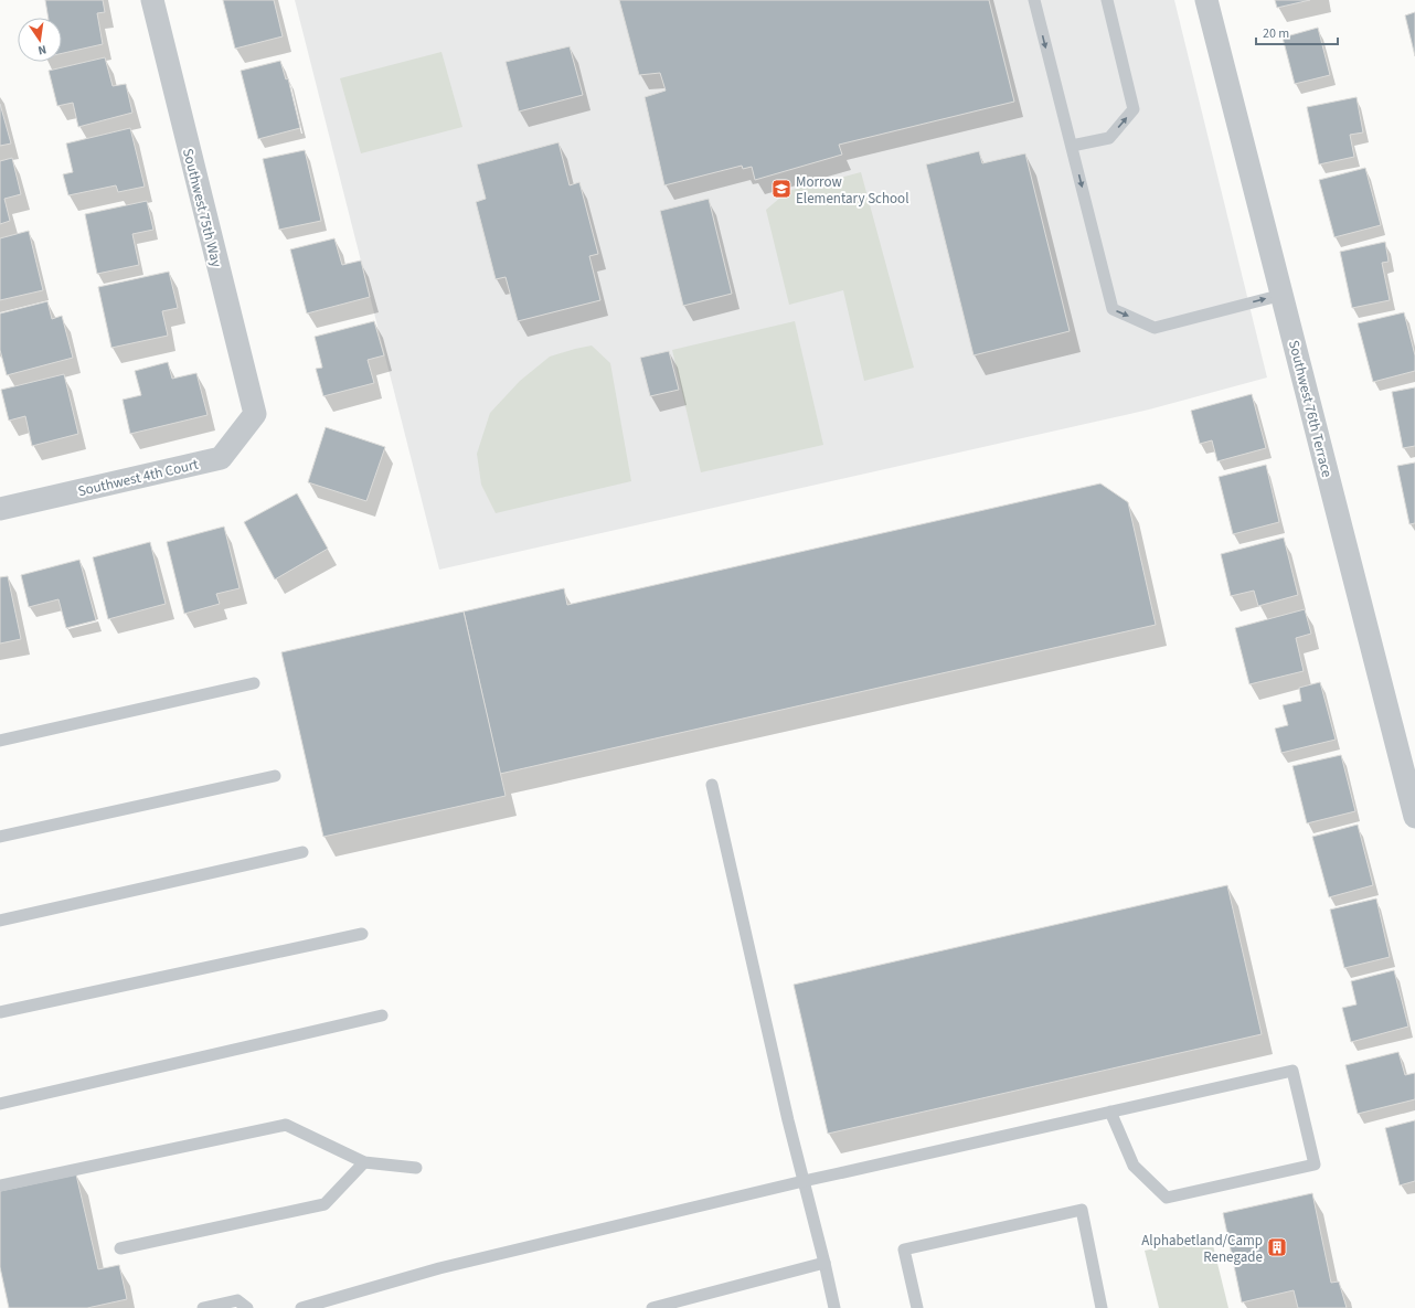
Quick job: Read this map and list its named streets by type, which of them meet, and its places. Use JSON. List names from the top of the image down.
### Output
{
  "streets": {
    "street": ["Southwest 75th Way", "Southwest 76th Terrace", "Southwest 4th Court"]
  },
  "crossings": [
    ["Southwest 75th Way", "Southwest 4th Court"]
  ],
  "places": {
    "school or university": ["Morrow Elementary School"],
    "building": ["Alphabetland/Camp Renegade"]
  },
  "scale_bar": "20 m",
  "north": "bottom"
}
